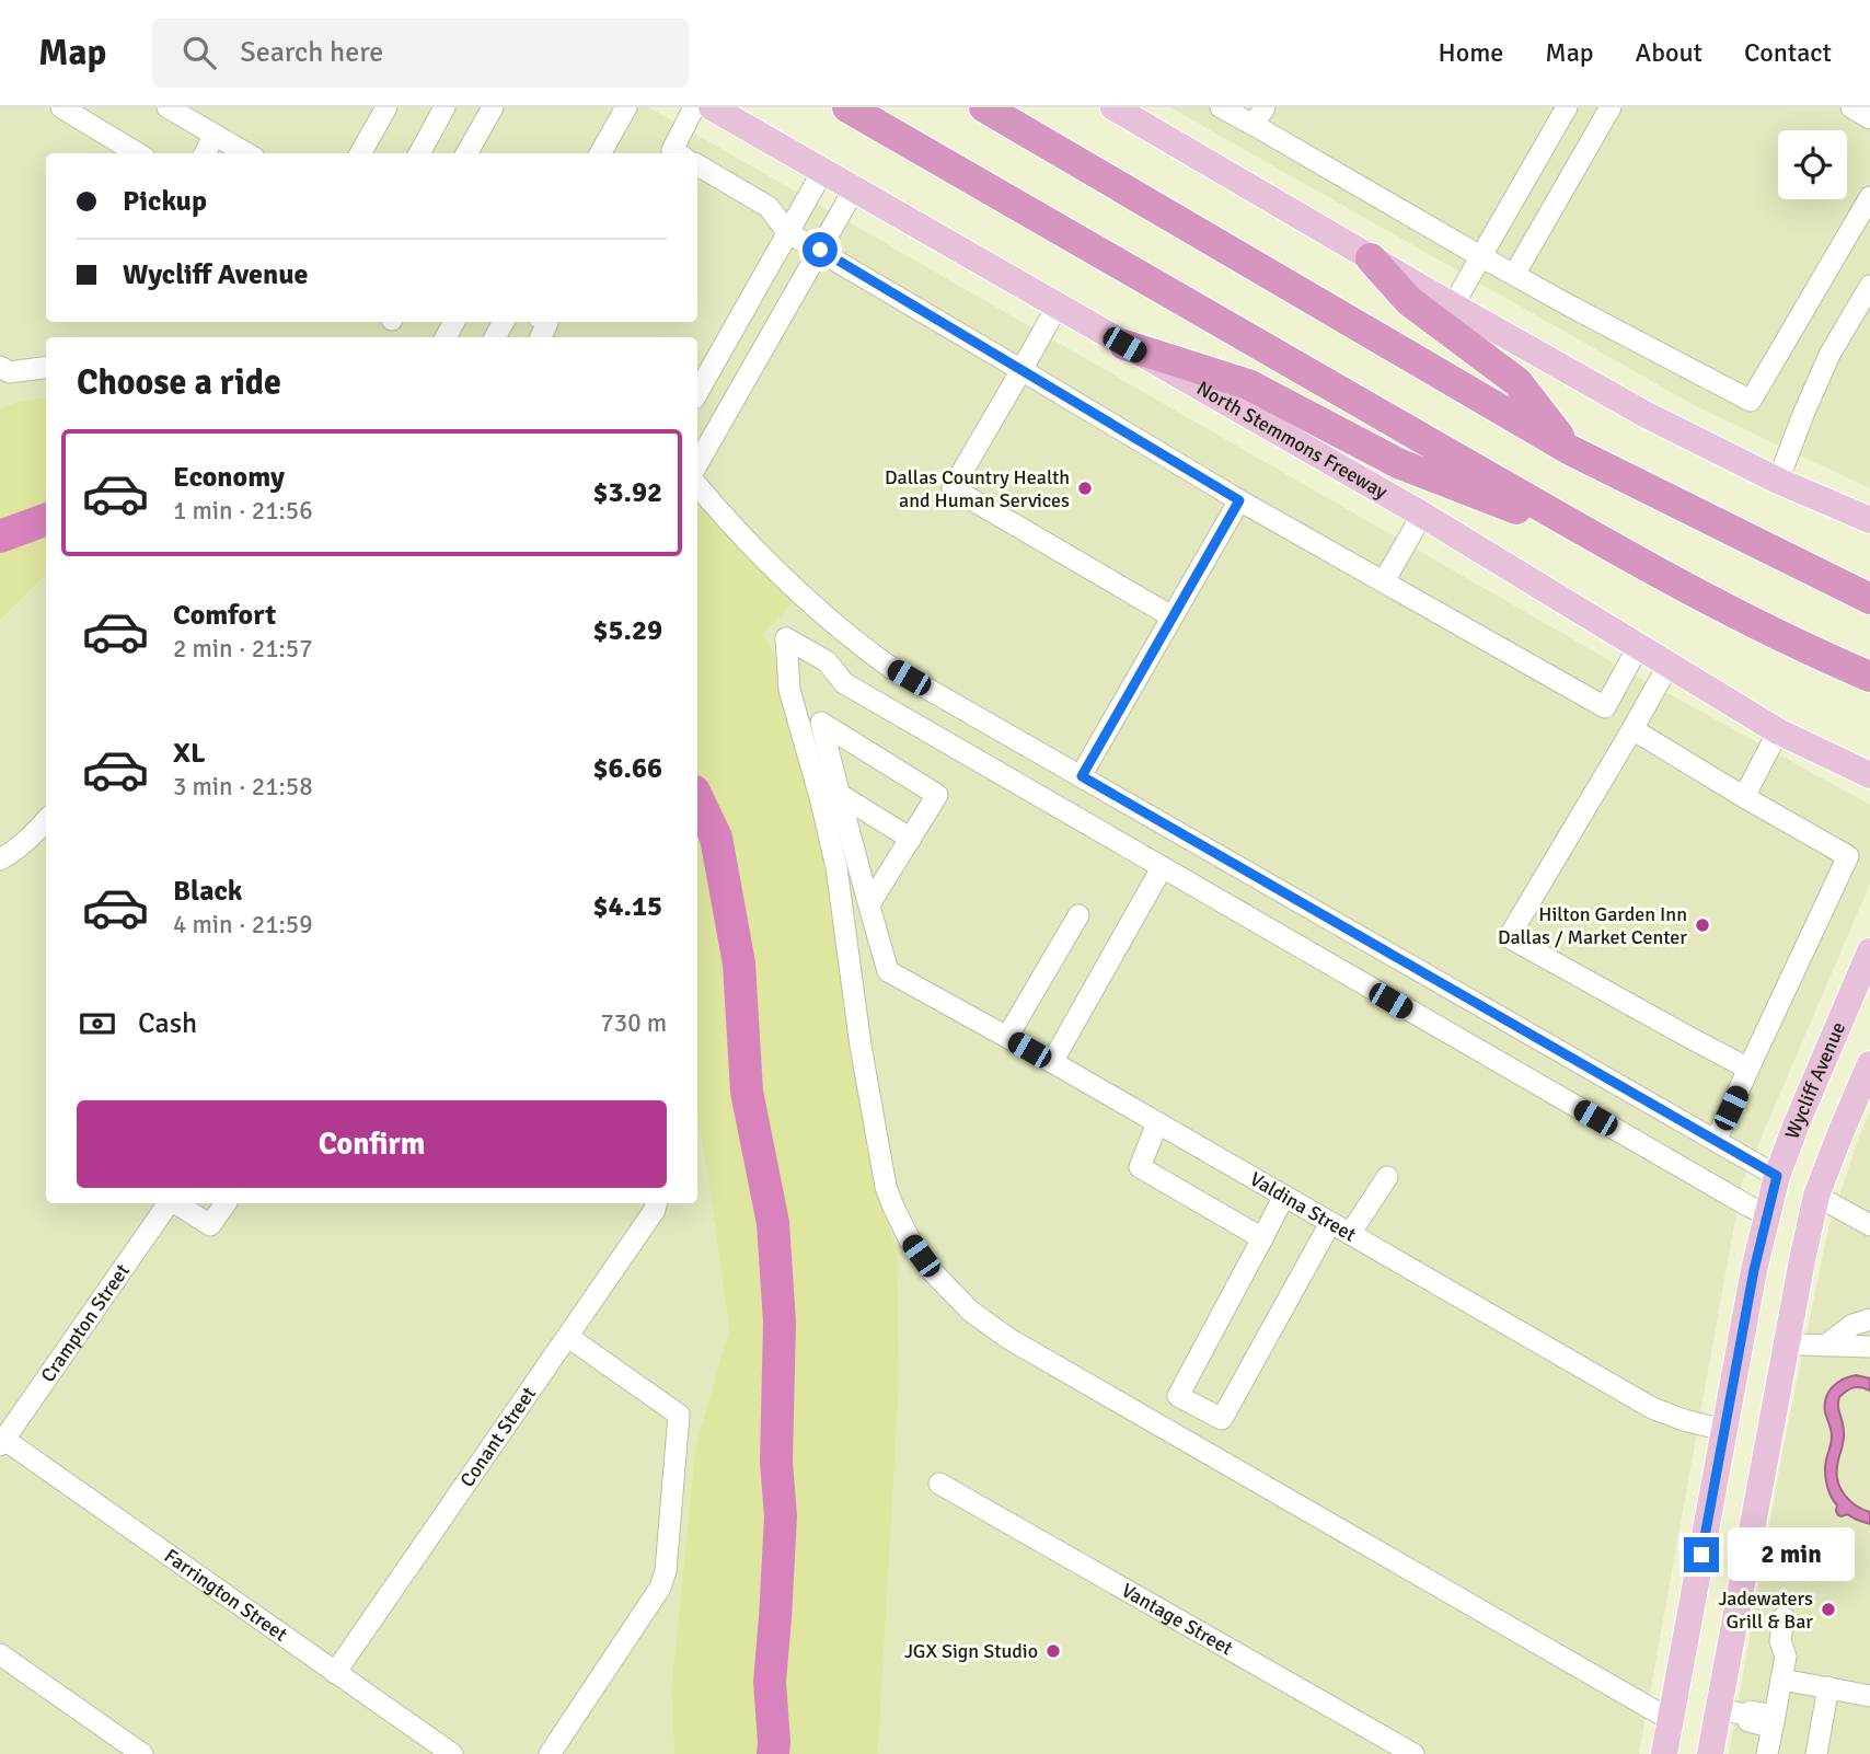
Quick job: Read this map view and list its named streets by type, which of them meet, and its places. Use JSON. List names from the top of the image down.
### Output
{
  "streets": {
    "main road": ["North Stemmons Freeway", "Wycliff Avenue"],
    "street": [
      "Valdina Street",
      "Crampton Street",
      "Conant Street",
      "Farrington Street",
      "Vantage Street"
    ]
  },
  "crossings": [
    ["Wycliff Avenue", "Valdina Street"],
    ["Crampton Street", "Farrington Street"],
    ["Conant Street", "Farrington Street"]
  ],
  "places": [
    "Dallas Country Health and Human Services",
    "Hilton Garden Inn Dallas / Market Center",
    "Jadewaters Grill & Bar",
    "JGX Sign Studio"
  ],
  "page": {
    "header": "Map",
    "search": "Search here",
    "nav": [
      "Home",
      "Map",
      "About",
      "Contact"
    ],
    "banner": ["Pickup", "Wycliff Avenue"],
    "heading": "Choose a ride",
    "list": [
      {
        "name": "Economy",
        "note": "1 min · 21:56",
        "value": "$3.92"
      },
      {
        "name": "Comfort",
        "note": "2 min · 21:57",
        "value": "$5.29"
      },
      {
        "name": "XL",
        "note": "3 min · 21:58",
        "value": "$6.66"
      },
      {
        "name": "Black",
        "note": "4 min · 21:59",
        "value": "$4.15"
      }
    ],
    "pay": ["Cash", "730 m"],
    "buttons": "Confirm",
    "bubble": "2 min"
  }
}
